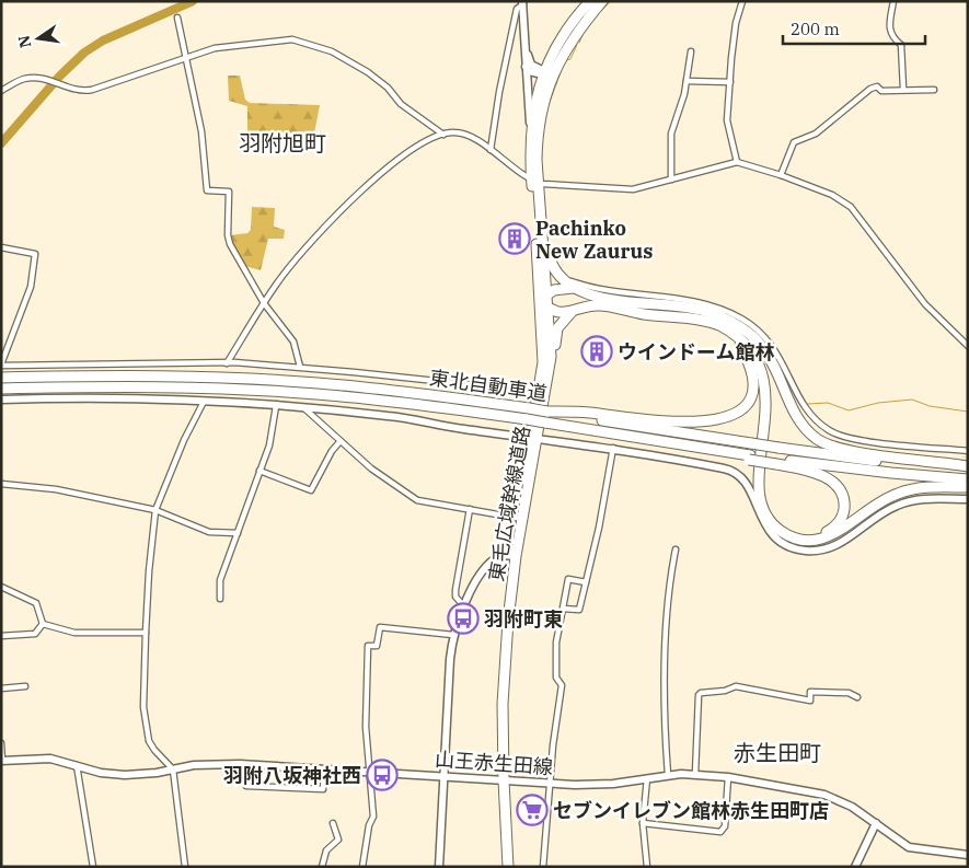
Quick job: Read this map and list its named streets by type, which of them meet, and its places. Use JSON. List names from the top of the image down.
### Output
{
  "streets": {
    "highway": ["東北自動車道", "東毛広域幹線道路"],
    "street": ["山王赤生田線"]
  },
  "crossings": [
    ["東毛広域幹線道路", "山王赤生田線"]
  ],
  "districts": ["羽附旭町", "赤生田町"],
  "places": {
    "building": ["Pachinko New Zaurus", "ウインドーム館林"],
    "bus stop": ["羽附町東", "羽附八坂神社西"],
    "supermarket": ["セブンイレブン館林赤生田町店"]
  },
  "scale_bar": "200 m",
  "north": "left"
}
